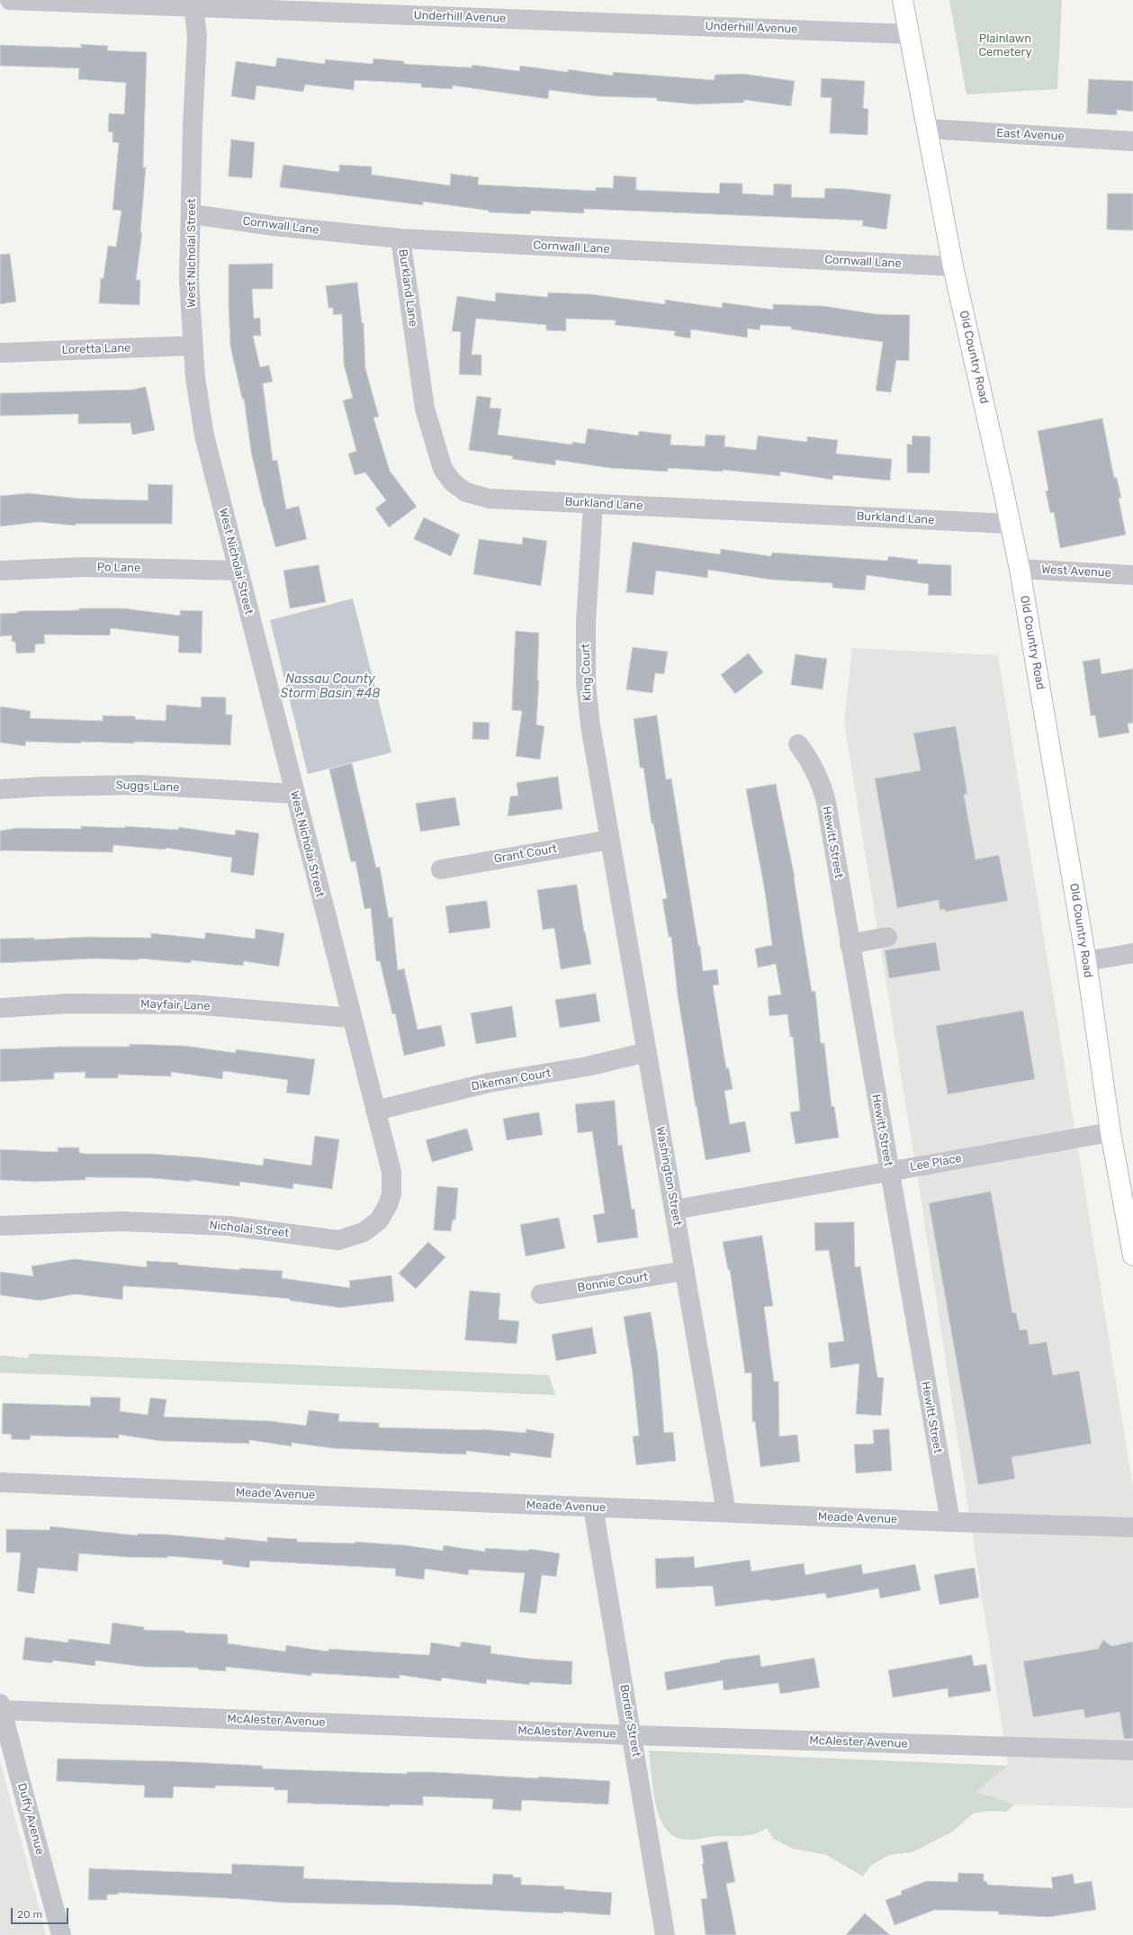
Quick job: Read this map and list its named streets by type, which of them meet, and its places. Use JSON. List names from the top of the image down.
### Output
{
  "streets": {
    "main road": ["Old Country Road"],
    "street": [
      "Underhill Avenue",
      "East Avenue",
      "Cornwall Lane",
      "West Nicholai Street",
      "Burkland Lane",
      "Loretta Lane",
      "Po Lane",
      "West Avenue",
      "King Court",
      "Suggs Lane",
      "Hewitt Street",
      "Grant Court",
      "Mayfair Lane",
      "Dikeman Court",
      "Lee Place",
      "Washington Street",
      "Nicholai Street",
      "Bonnie Court",
      "Meade Avenue",
      "McAlester Avenue",
      "Border Street",
      "Duffy Avenue"
    ]
  },
  "crossings": [
    ["Underhill Avenue", "West Nicholai Street"],
    ["Underhill Avenue", "Old Country Road"],
    ["East Avenue", "Old Country Road"],
    ["Cornwall Lane", "West Nicholai Street"],
    ["Cornwall Lane", "Burkland Lane"],
    ["Cornwall Lane", "Old Country Road"],
    ["West Nicholai Street", "Loretta Lane"],
    ["West Nicholai Street", "Po Lane"],
    ["West Nicholai Street", "Suggs Lane"],
    ["West Nicholai Street", "Mayfair Lane"],
    ["West Nicholai Street", "Dikeman Court"],
    ["West Nicholai Street", "Nicholai Street"],
    ["Burkland Lane", "Old Country Road"],
    ["Burkland Lane", "King Court"],
    ["Old Country Road", "West Avenue"],
    ["Old Country Road", "Lee Place"],
    ["King Court", "Grant Court"],
    ["King Court", "Washington Street"],
    ["Hewitt Street", "Lee Place"],
    ["Hewitt Street", "Meade Avenue"],
    ["Grant Court", "Washington Street"],
    ["Dikeman Court", "Washington Street"],
    ["Dikeman Court", "Nicholai Street"],
    ["Lee Place", "Washington Street"],
    ["Washington Street", "Bonnie Court"],
    ["Washington Street", "Meade Avenue"],
    ["Meade Avenue", "Border Street"],
    ["McAlester Avenue", "Border Street"],
    ["McAlester Avenue", "Duffy Avenue"]
  ],
  "water": ["Nassau County Storm Basin #48"],
  "parks": ["Plainlawn Cemetery"],
  "scale_bar": "20 m"
}
